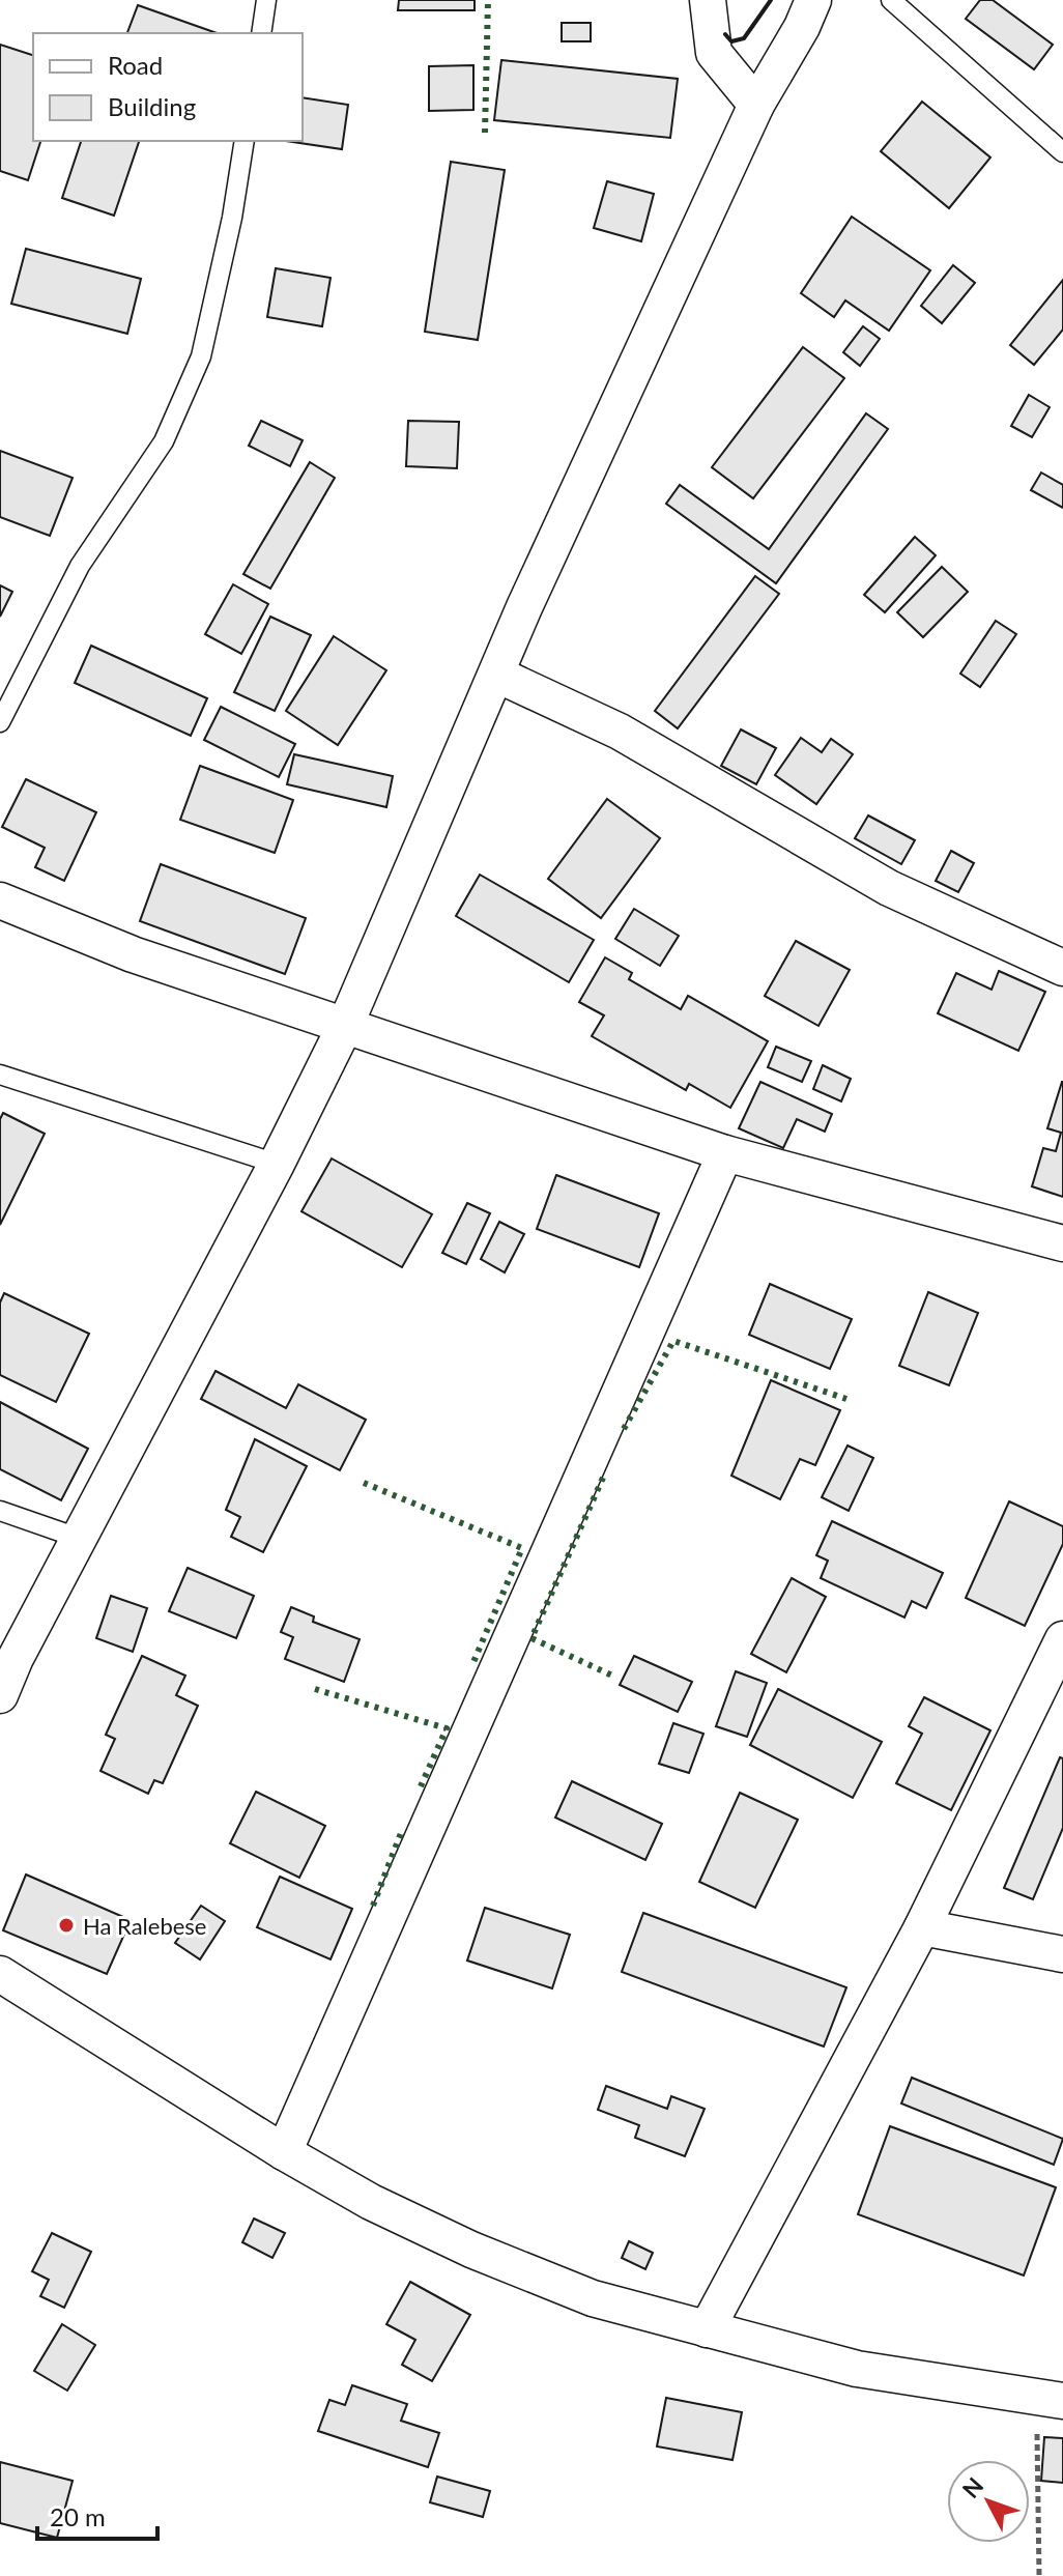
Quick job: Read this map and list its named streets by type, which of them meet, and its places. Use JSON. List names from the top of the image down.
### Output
{
  "places": ["Ha Ralebese"],
  "legend": ["Road", "Building"],
  "scale_bar": "20 m",
  "north": "top left"
}
